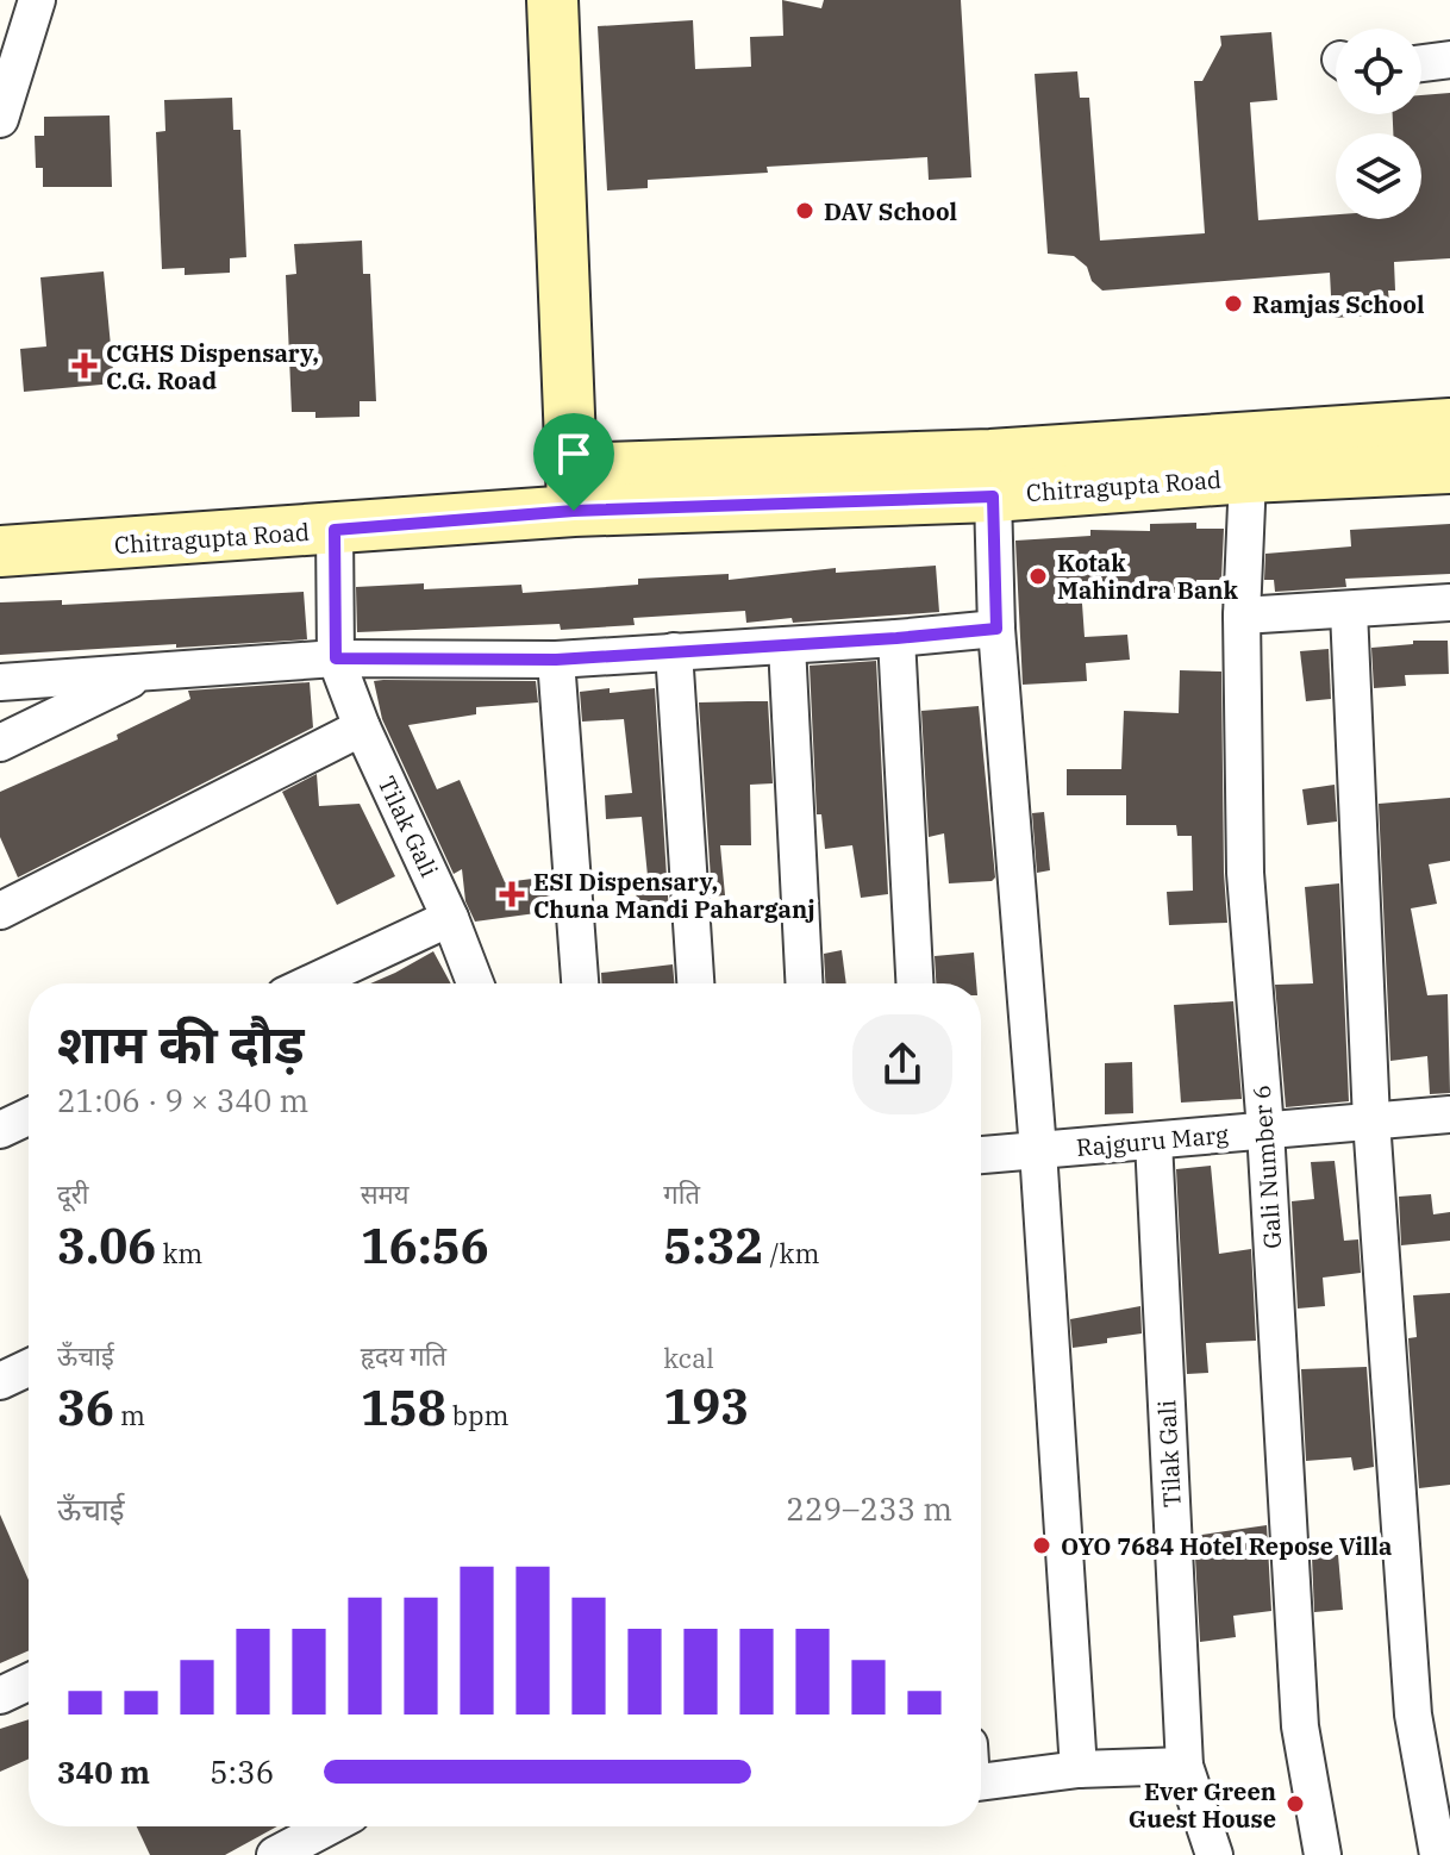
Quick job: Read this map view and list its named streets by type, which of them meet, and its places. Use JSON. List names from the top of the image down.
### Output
{
  "streets": {
    "street": [
      "Chitragupta Road",
      "Tilak Gali",
      "Rajguru Marg",
      "Gali Number 6"
    ]
  },
  "crossings": [
    ["Chitragupta Road", "Gali Number 6"],
    ["Tilak Gali", "Rajguru Marg"],
    ["Rajguru Marg", "Gali Number 6"]
  ],
  "places": {
    "other": [
      "DAV School",
      "Ramjas School",
      "Kotak Mahindra Bank",
      "OYO 7684 Hotel Repose Villa",
      "Ever Green Guest House"
    ],
    "health": ["CGHS Dispensary, C.G. Road", "ESI Dispensary, Chuna Mandi Paharganj"]
  },
  "page": {
    "heading": ["शाम की दौड़", "21:06 · 9 × 340 m"],
    "stats": [
      ["दूरी", "3.06 km"],
      ["समय", "16:56"],
      ["गति", "5:32 /km"],
      ["ऊँचाई", "36 m"],
      ["हृदय गति", "158 bpm"],
      ["kcal", "193"]
    ],
    "chart": ["ऊँचाई", "229–233 m"],
    "list": [
      {
        "name": "340 m",
        "note": "5:36"
      }
    ]
  }
}
